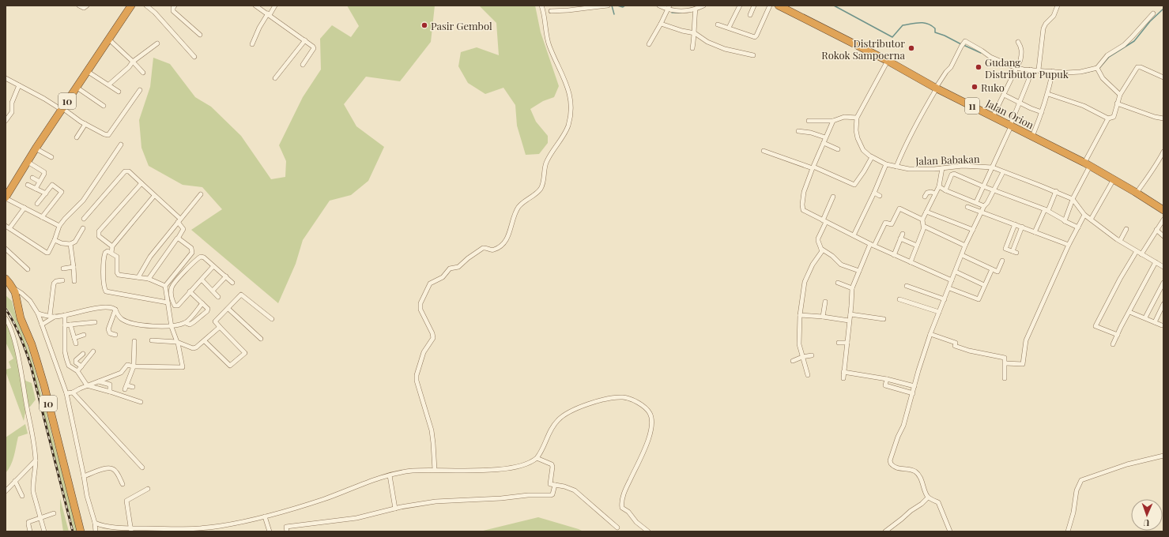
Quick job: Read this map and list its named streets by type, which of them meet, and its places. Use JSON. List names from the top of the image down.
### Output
{
  "streets": {
    "highway": ["10", "11", "Jalan Orion"],
    "street": ["Jalan Babakan"]
  },
  "crossings": [
    ["Jalan Orion", "Jalan Babakan"]
  ],
  "places": [
    "Pasir Gembol",
    "Distributor Rokok Sampoerna",
    "Gudang Distributor Pupuk",
    "Ruko"
  ],
  "north": "bottom"
}
